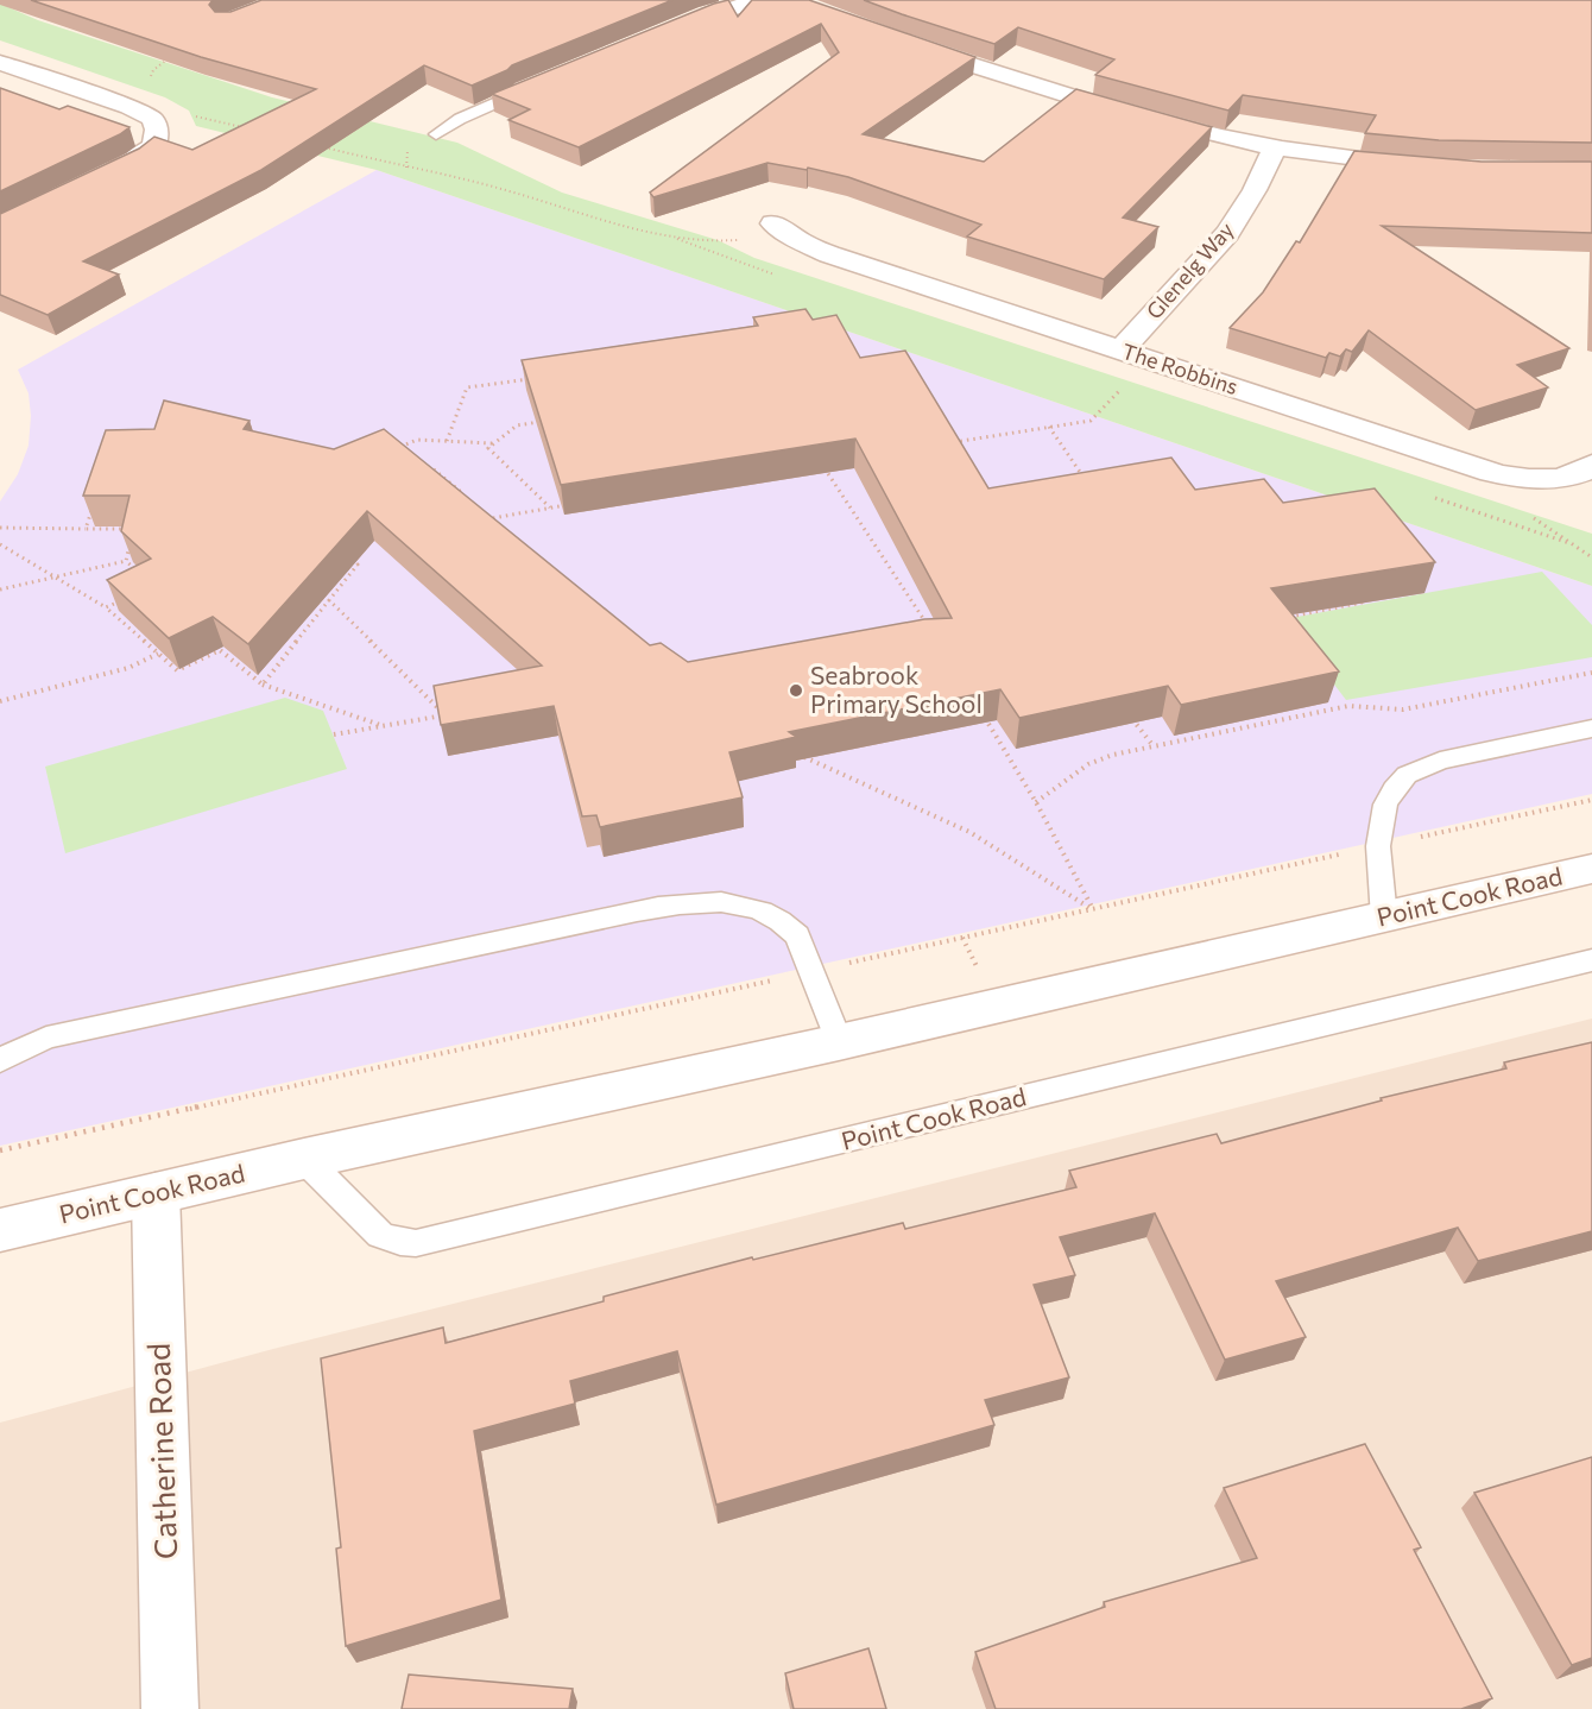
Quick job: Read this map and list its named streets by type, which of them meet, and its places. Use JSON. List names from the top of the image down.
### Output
{
  "streets": {
    "street": [
      "Glenelg Way",
      "The Robbins",
      "Point Cook Road",
      "Catherine Road"
    ]
  },
  "crossings": [
    ["Glenelg Way", "The Robbins"],
    ["Point Cook Road", "Catherine Road"]
  ],
  "places": ["Seabrook Primary School"]
}
